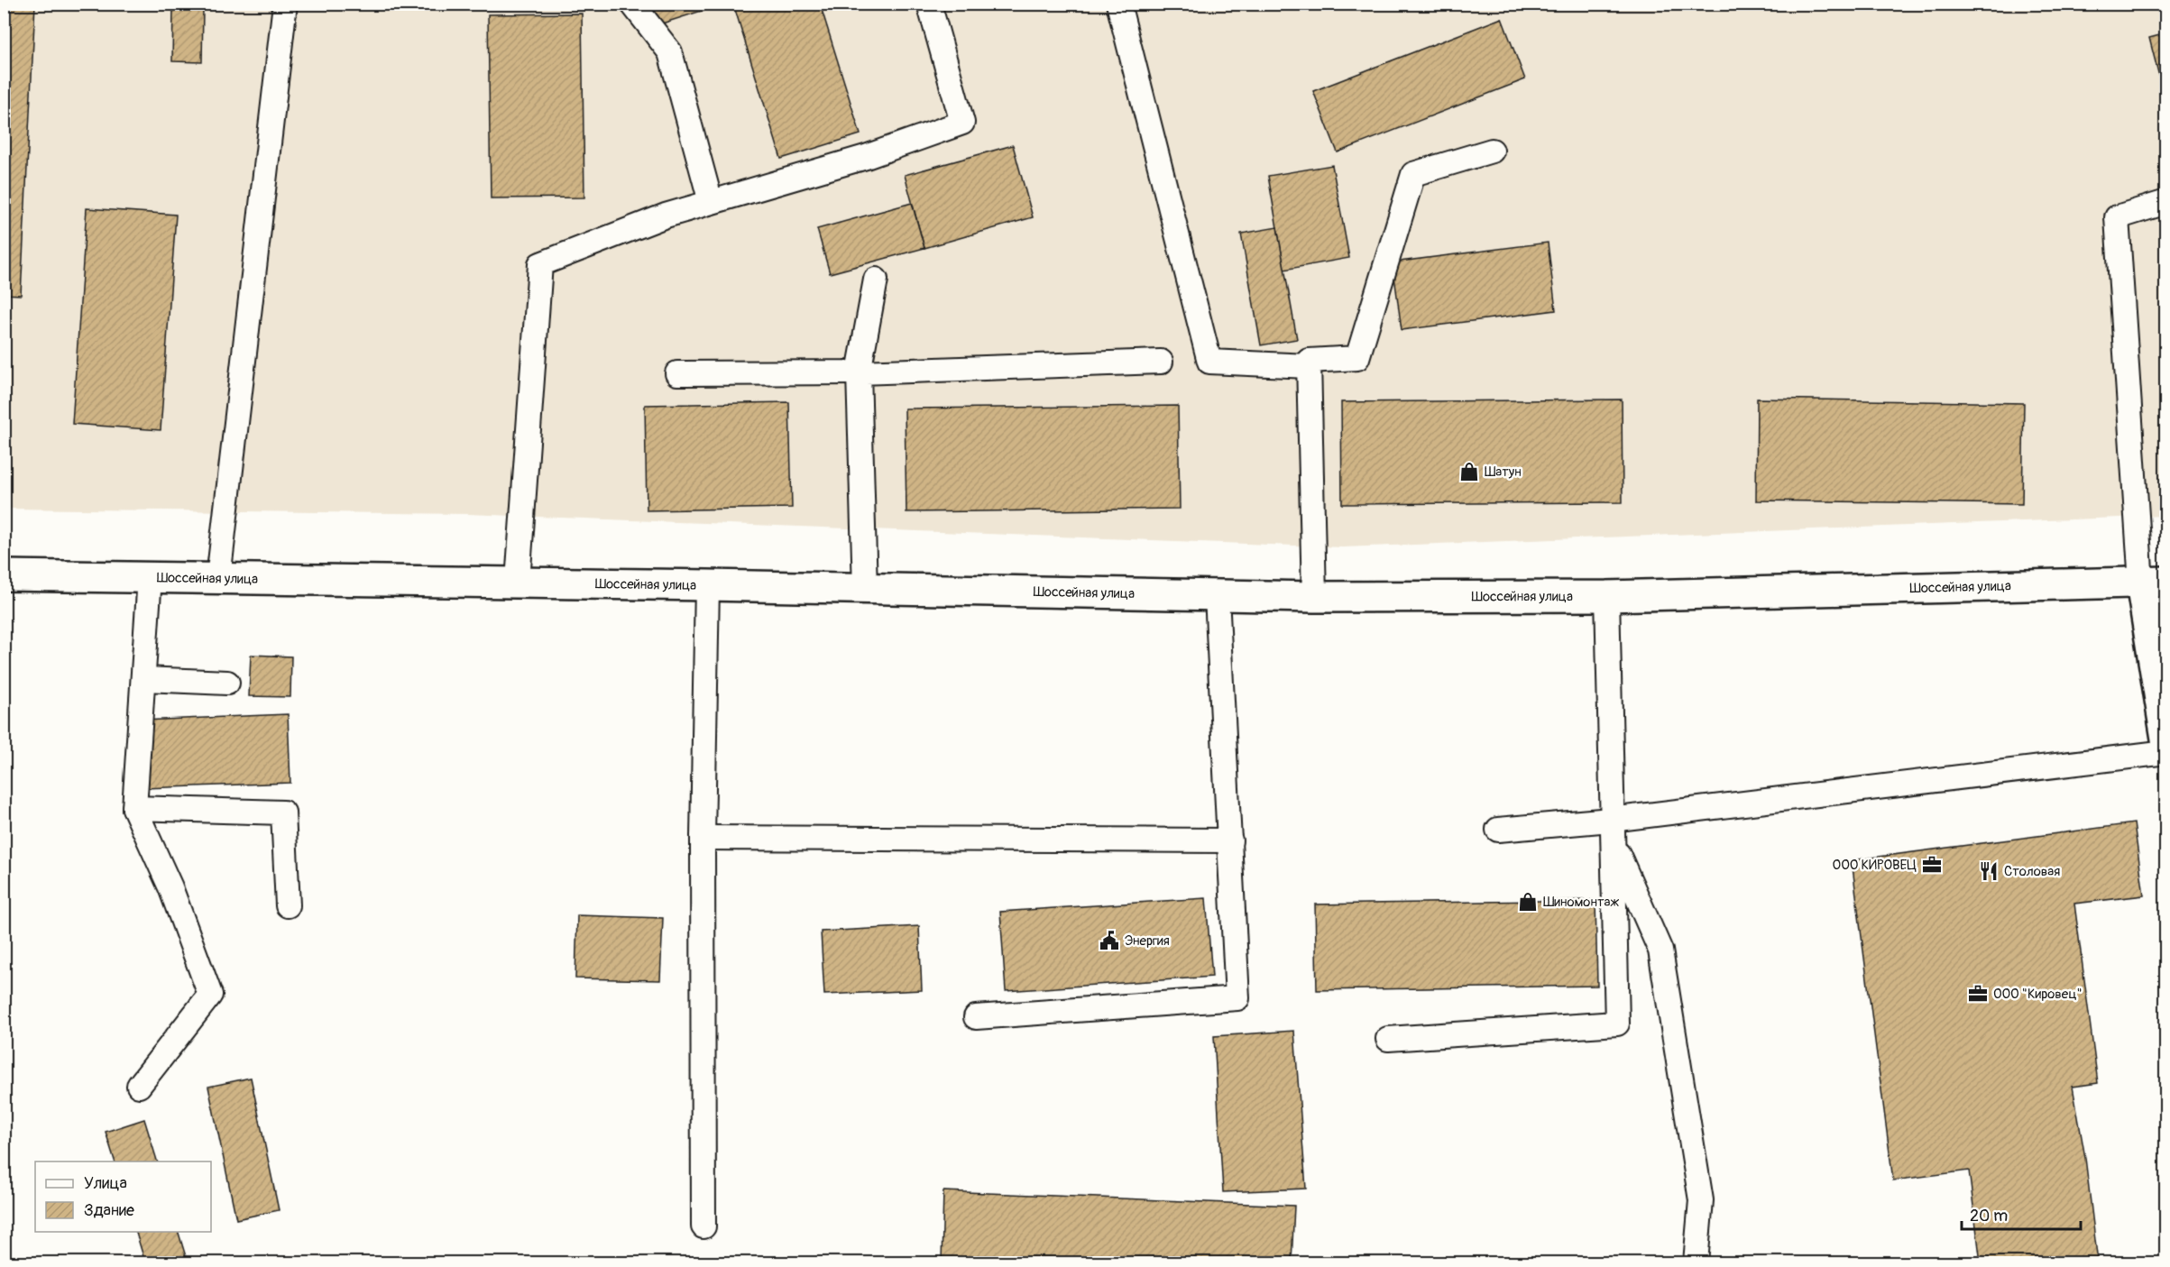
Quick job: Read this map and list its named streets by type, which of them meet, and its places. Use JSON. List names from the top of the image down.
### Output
{
  "streets": {
    "main road": ["Шоссейная улица"]
  },
  "places": {
    "shop": ["Шатун", "Шиномонтаж"],
    "office": ["ООО КИРОВЕЦ", "ООО \"Кировец\""],
    "restaurant": ["Столовая"],
    "public building": ["Энергия"]
  },
  "legend": ["Улица", "Здание"],
  "scale_bar": "20 m"
}
